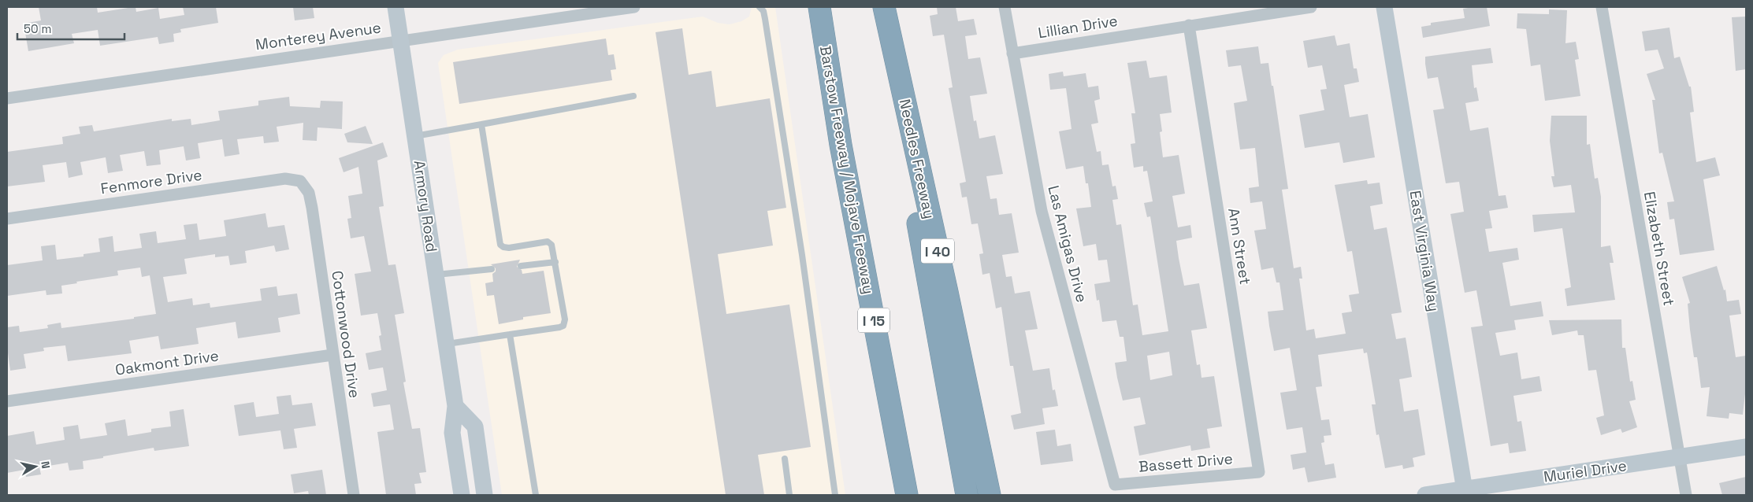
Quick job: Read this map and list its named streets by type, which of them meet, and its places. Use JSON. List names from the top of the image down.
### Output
{
  "streets": {
    "highway": [
      "Needles Freeway",
      "Barstow Freeway / Mojave Freeway",
      "I 40",
      "I 15"
    ],
    "street": [
      "Lillian Drive",
      "Monterey Avenue",
      "Fenmore Drive",
      "Armory Road",
      "Las Amigas Drive",
      "Ann Street",
      "Elizabeth Street",
      "East Virginia Way",
      "Cottonwood Drive",
      "Oakmont Drive",
      "Bassett Drive",
      "Muriel Drive"
    ]
  },
  "crossings": [
    ["Lillian Drive", "Las Amigas Drive"],
    ["Lillian Drive", "Ann Street"],
    ["Monterey Avenue", "Armory Road"],
    ["Fenmore Drive", "Cottonwood Drive"],
    ["Las Amigas Drive", "Bassett Drive"],
    ["Ann Street", "Bassett Drive"],
    ["Elizabeth Street", "Muriel Drive"],
    ["East Virginia Way", "Muriel Drive"],
    ["Cottonwood Drive", "Oakmont Drive"]
  ],
  "scale_bar": "50 m",
  "north": "right"
}
